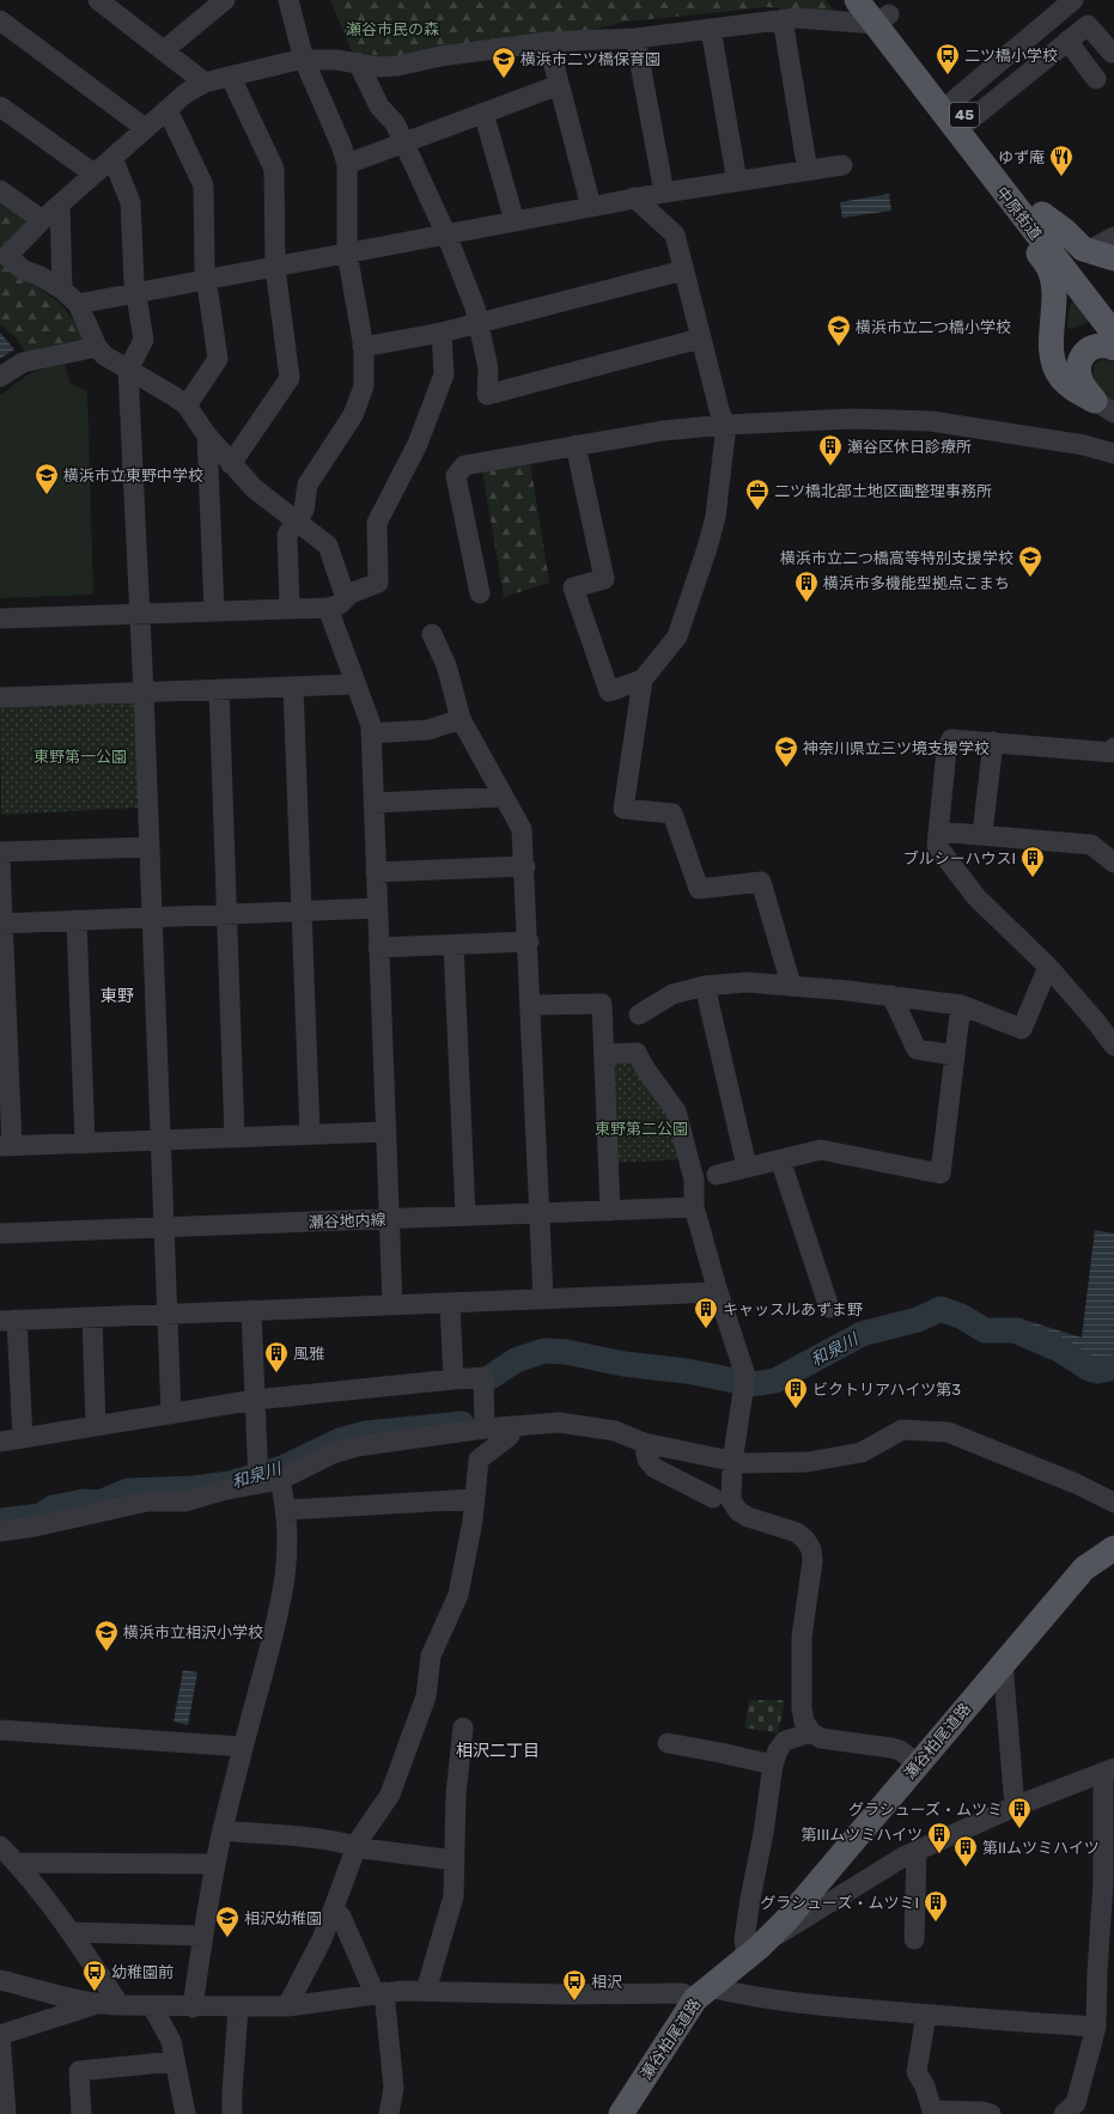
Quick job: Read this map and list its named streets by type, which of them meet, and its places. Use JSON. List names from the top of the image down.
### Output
{
  "streets": {
    "main road": ["45", "中原街道", "瀬谷柏尾道路"],
    "street": ["瀬谷地内線"]
  },
  "districts": ["東野", "相沢二丁目"],
  "water": ["和泉川"],
  "parks": ["瀬谷市民の森", "東野第一公園", "東野第二公園"],
  "places": {
    "bus stop": ["二ツ橋小学校", "幼稚園前", "相沢"],
    "school or university": [
      "横浜市二ツ橋保育園",
      "横浜市立二つ橋小学校",
      "横浜市立東野中学校",
      "横浜市立二つ橋高等特別支援学校",
      "神奈川県立三ツ境支援学校",
      "横浜市立相沢小学校",
      "相沢幼稚園"
    ],
    "restaurant": ["ゆず庵"],
    "building": [
      "瀬谷区休日診療所",
      "横浜市多機能型拠点こまち",
      "ブルシーハウスI",
      "キャッスルあずま野",
      "風雅",
      "ビクトリアハイツ第3",
      "グラシューズ・ムツミ",
      "第IIIムツミハイツ",
      "第IIムツミハイツ",
      "グラシューズ・ムツミI"
    ],
    "office": ["二ツ橋北部土地区画整理事務所"]
  }
}
